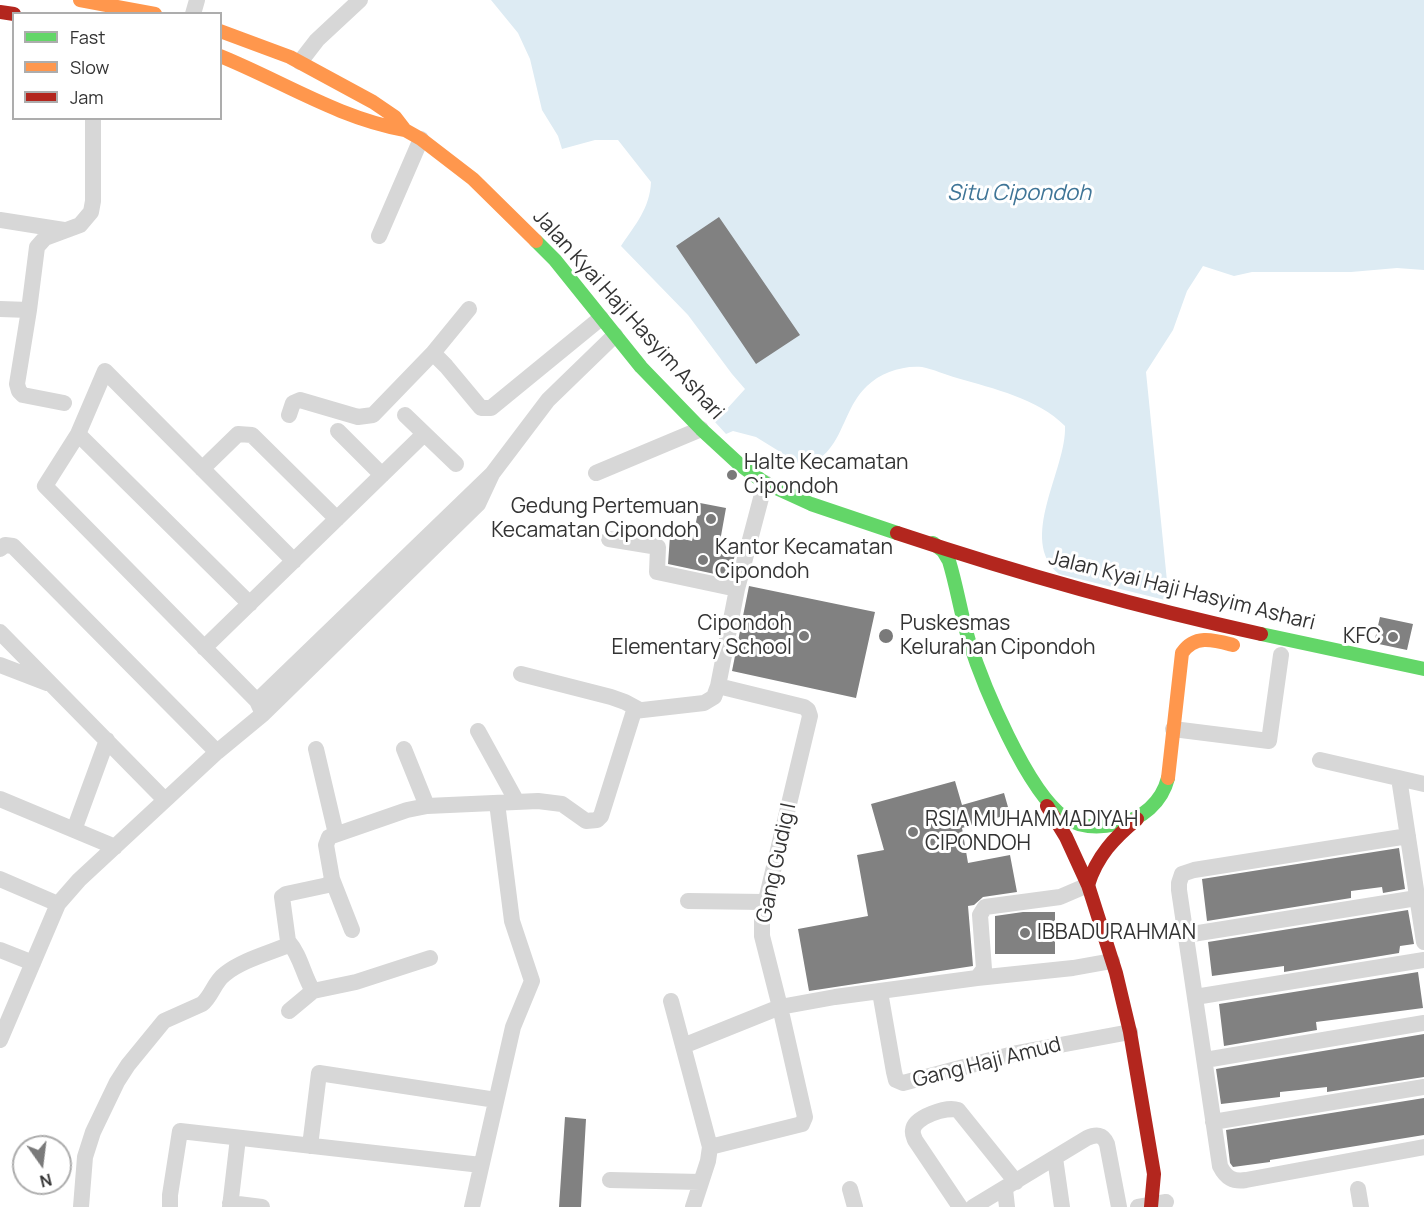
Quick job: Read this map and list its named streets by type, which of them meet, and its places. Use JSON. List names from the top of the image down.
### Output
{
  "streets": {
    "main road": ["Jalan Kyai Haji Hasyim Ashari"],
    "street": ["Gang Gudig I", "Gang Haji Amud"]
  },
  "water": ["Situ Cipondoh"],
  "places": [
    "Halte Kecamatan Cipondoh",
    "Gedung Pertemuan Kecamatan Cipondoh",
    "Kantor Kecamatan Cipondoh",
    "Cipondoh Elementary School",
    "Puskesmas Kelurahan Cipondoh",
    "KFC",
    "RSIA MUHAMMADIYAH CIPONDOH",
    "IBBADURAHMAN"
  ],
  "legend": ["Fast", "Slow", "Jam"],
  "north": "bottom"
}
